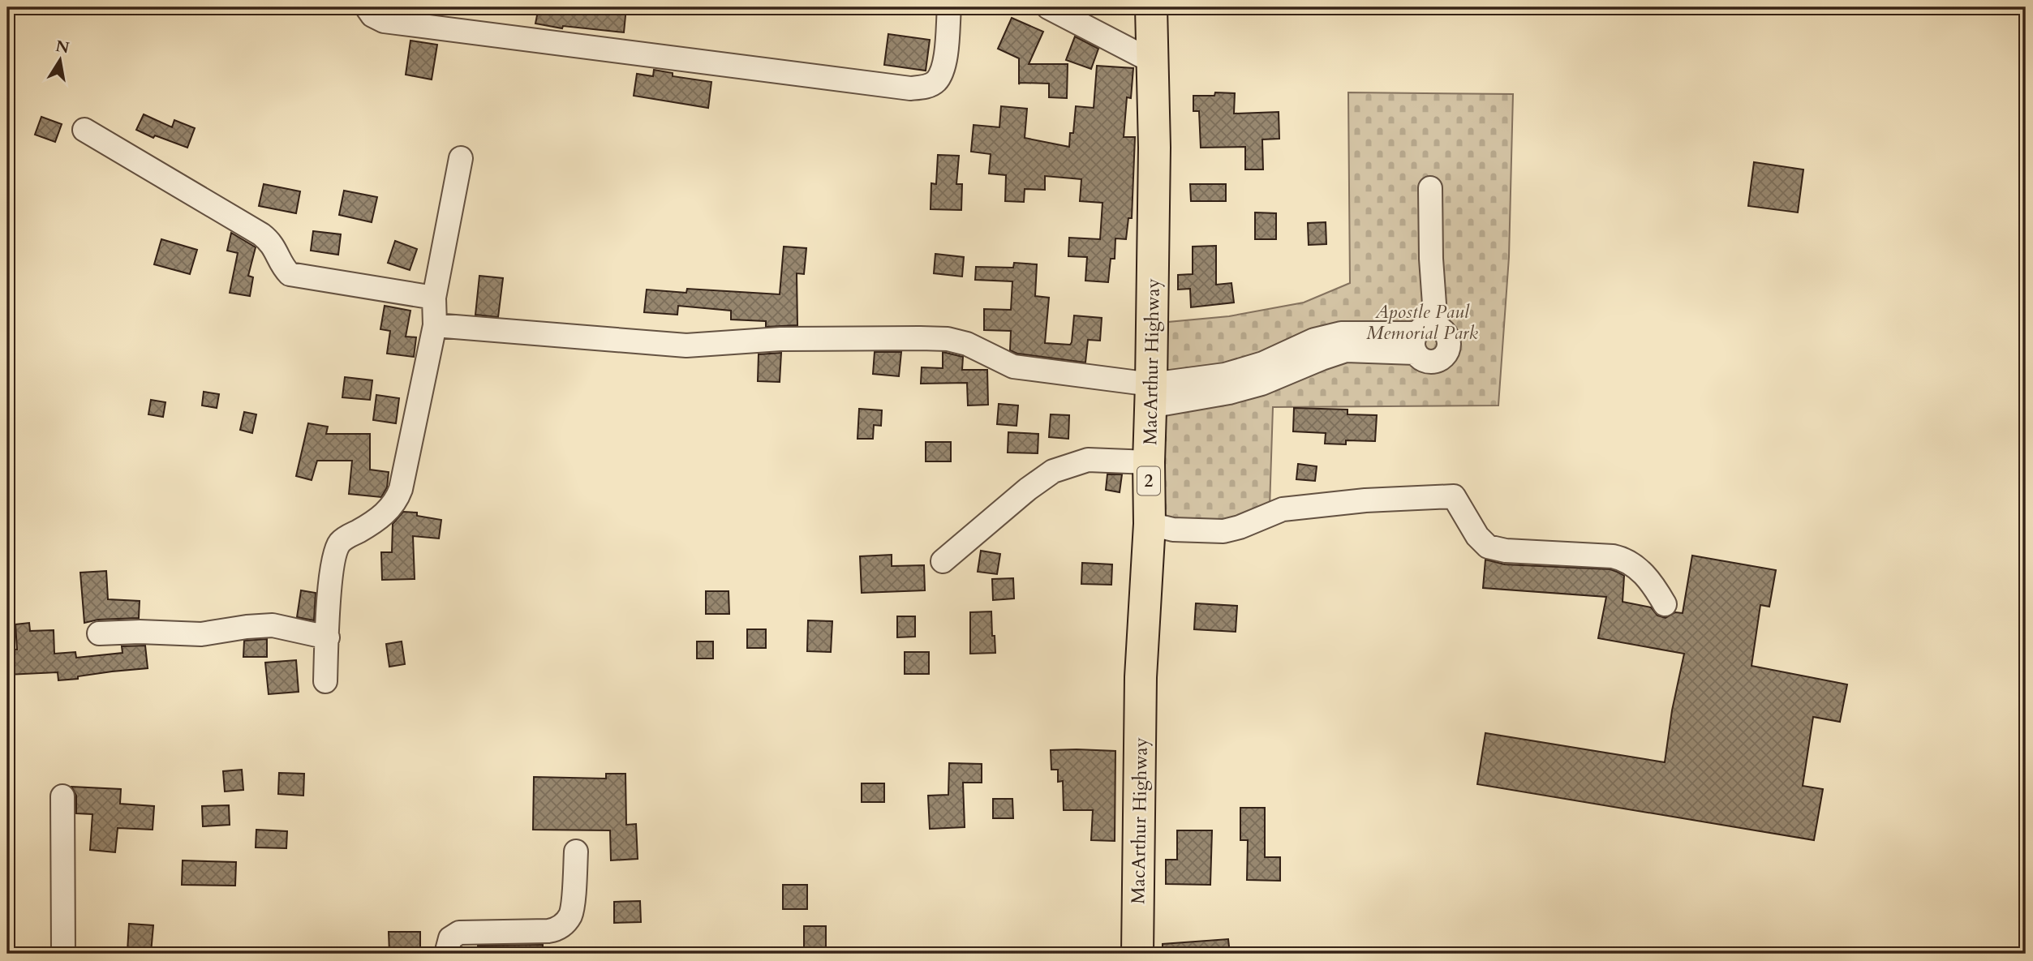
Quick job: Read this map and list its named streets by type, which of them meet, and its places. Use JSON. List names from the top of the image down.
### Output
{
  "streets": {
    "highway": ["MacArthur Highway", "2"]
  },
  "parks": ["Apostle Paul Memorial Park"],
  "north": "top"
}
